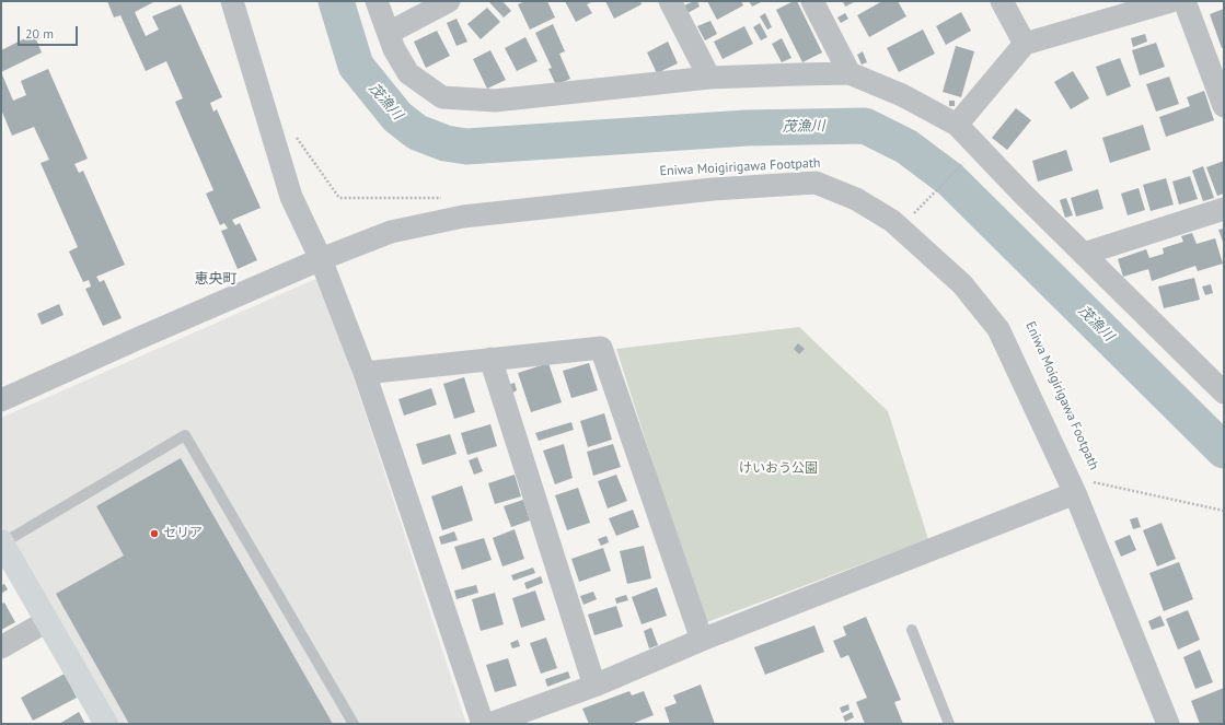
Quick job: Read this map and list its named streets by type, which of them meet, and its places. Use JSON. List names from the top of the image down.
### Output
{
  "streets": {
    "path": ["Eniwa Moigirigawa Footpath"]
  },
  "districts": ["恵央町"],
  "water": ["茂漁川"],
  "parks": ["けいおう公園"],
  "places": ["セリア"],
  "scale_bar": "20 m"
}
